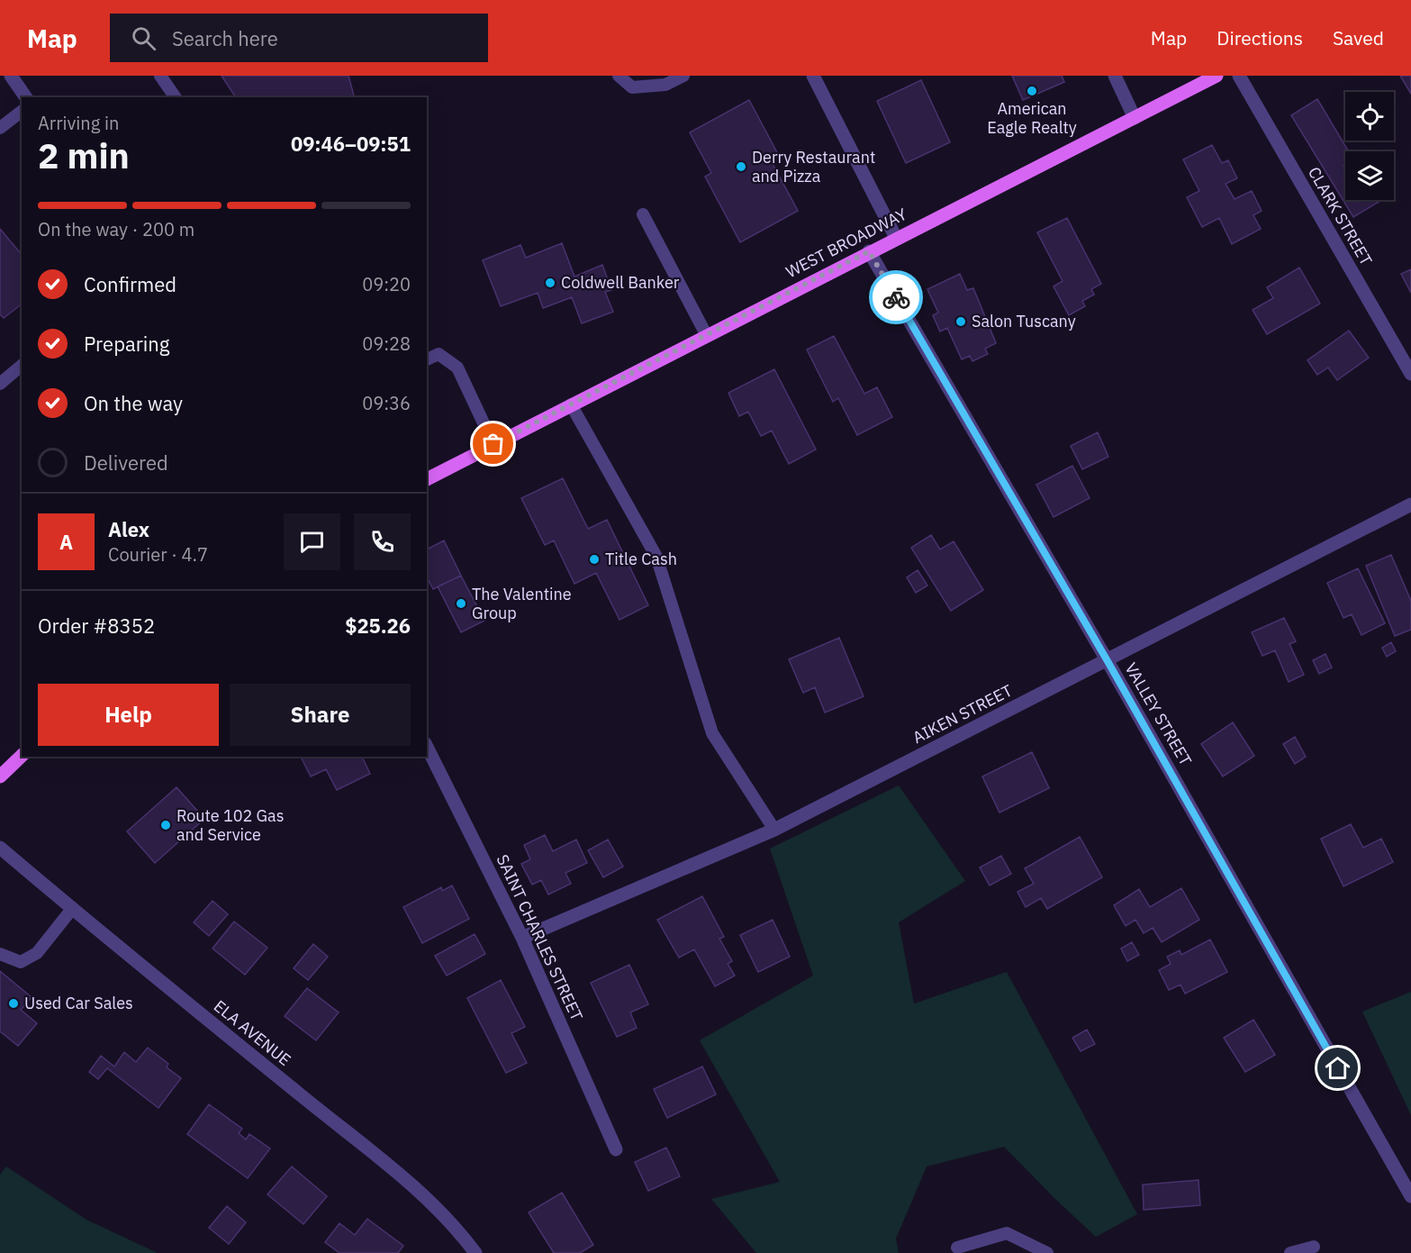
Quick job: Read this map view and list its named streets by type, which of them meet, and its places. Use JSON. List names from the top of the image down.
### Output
{
  "streets": {
    "main road": ["WEST BROADWAY"],
    "street": [
      "CLARK STREET",
      "AIKEN STREET",
      "VALLEY STREET",
      "SAINT CHARLES STREET",
      "ELA AVENUE"
    ]
  },
  "crossings": [
    ["WEST BROADWAY", "VALLEY STREET"],
    ["AIKEN STREET", "VALLEY STREET"],
    ["AIKEN STREET", "SAINT CHARLES STREET"]
  ],
  "places": [
    "American Eagle Realty",
    "Derry Restaurant and Pizza",
    "Coldwell Banker",
    "Salon Tuscany",
    "Title Cash",
    "The Valentine Group",
    "Route 102 Gas and Service",
    "Used Car Sales"
  ],
  "page": {
    "header": "Map",
    "search": "Search here",
    "nav": ["Map", "Directions", "Saved"],
    "heading": ["2 min", "Arriving in", "09:46–09:51"],
    "panel": [
      "Alex",
      "Courier · 4.7",
      "Order #8352",
      "$25.26"
    ],
    "bar": "On the way · 200 m",
    "list": [
      ["Confirmed", "09:20"],
      ["Preparing", "09:28"],
      ["On the way", "09:36"],
      "Delivered"
    ],
    "round": "A",
    "buttons": ["Help", "Share"]
  }
}
